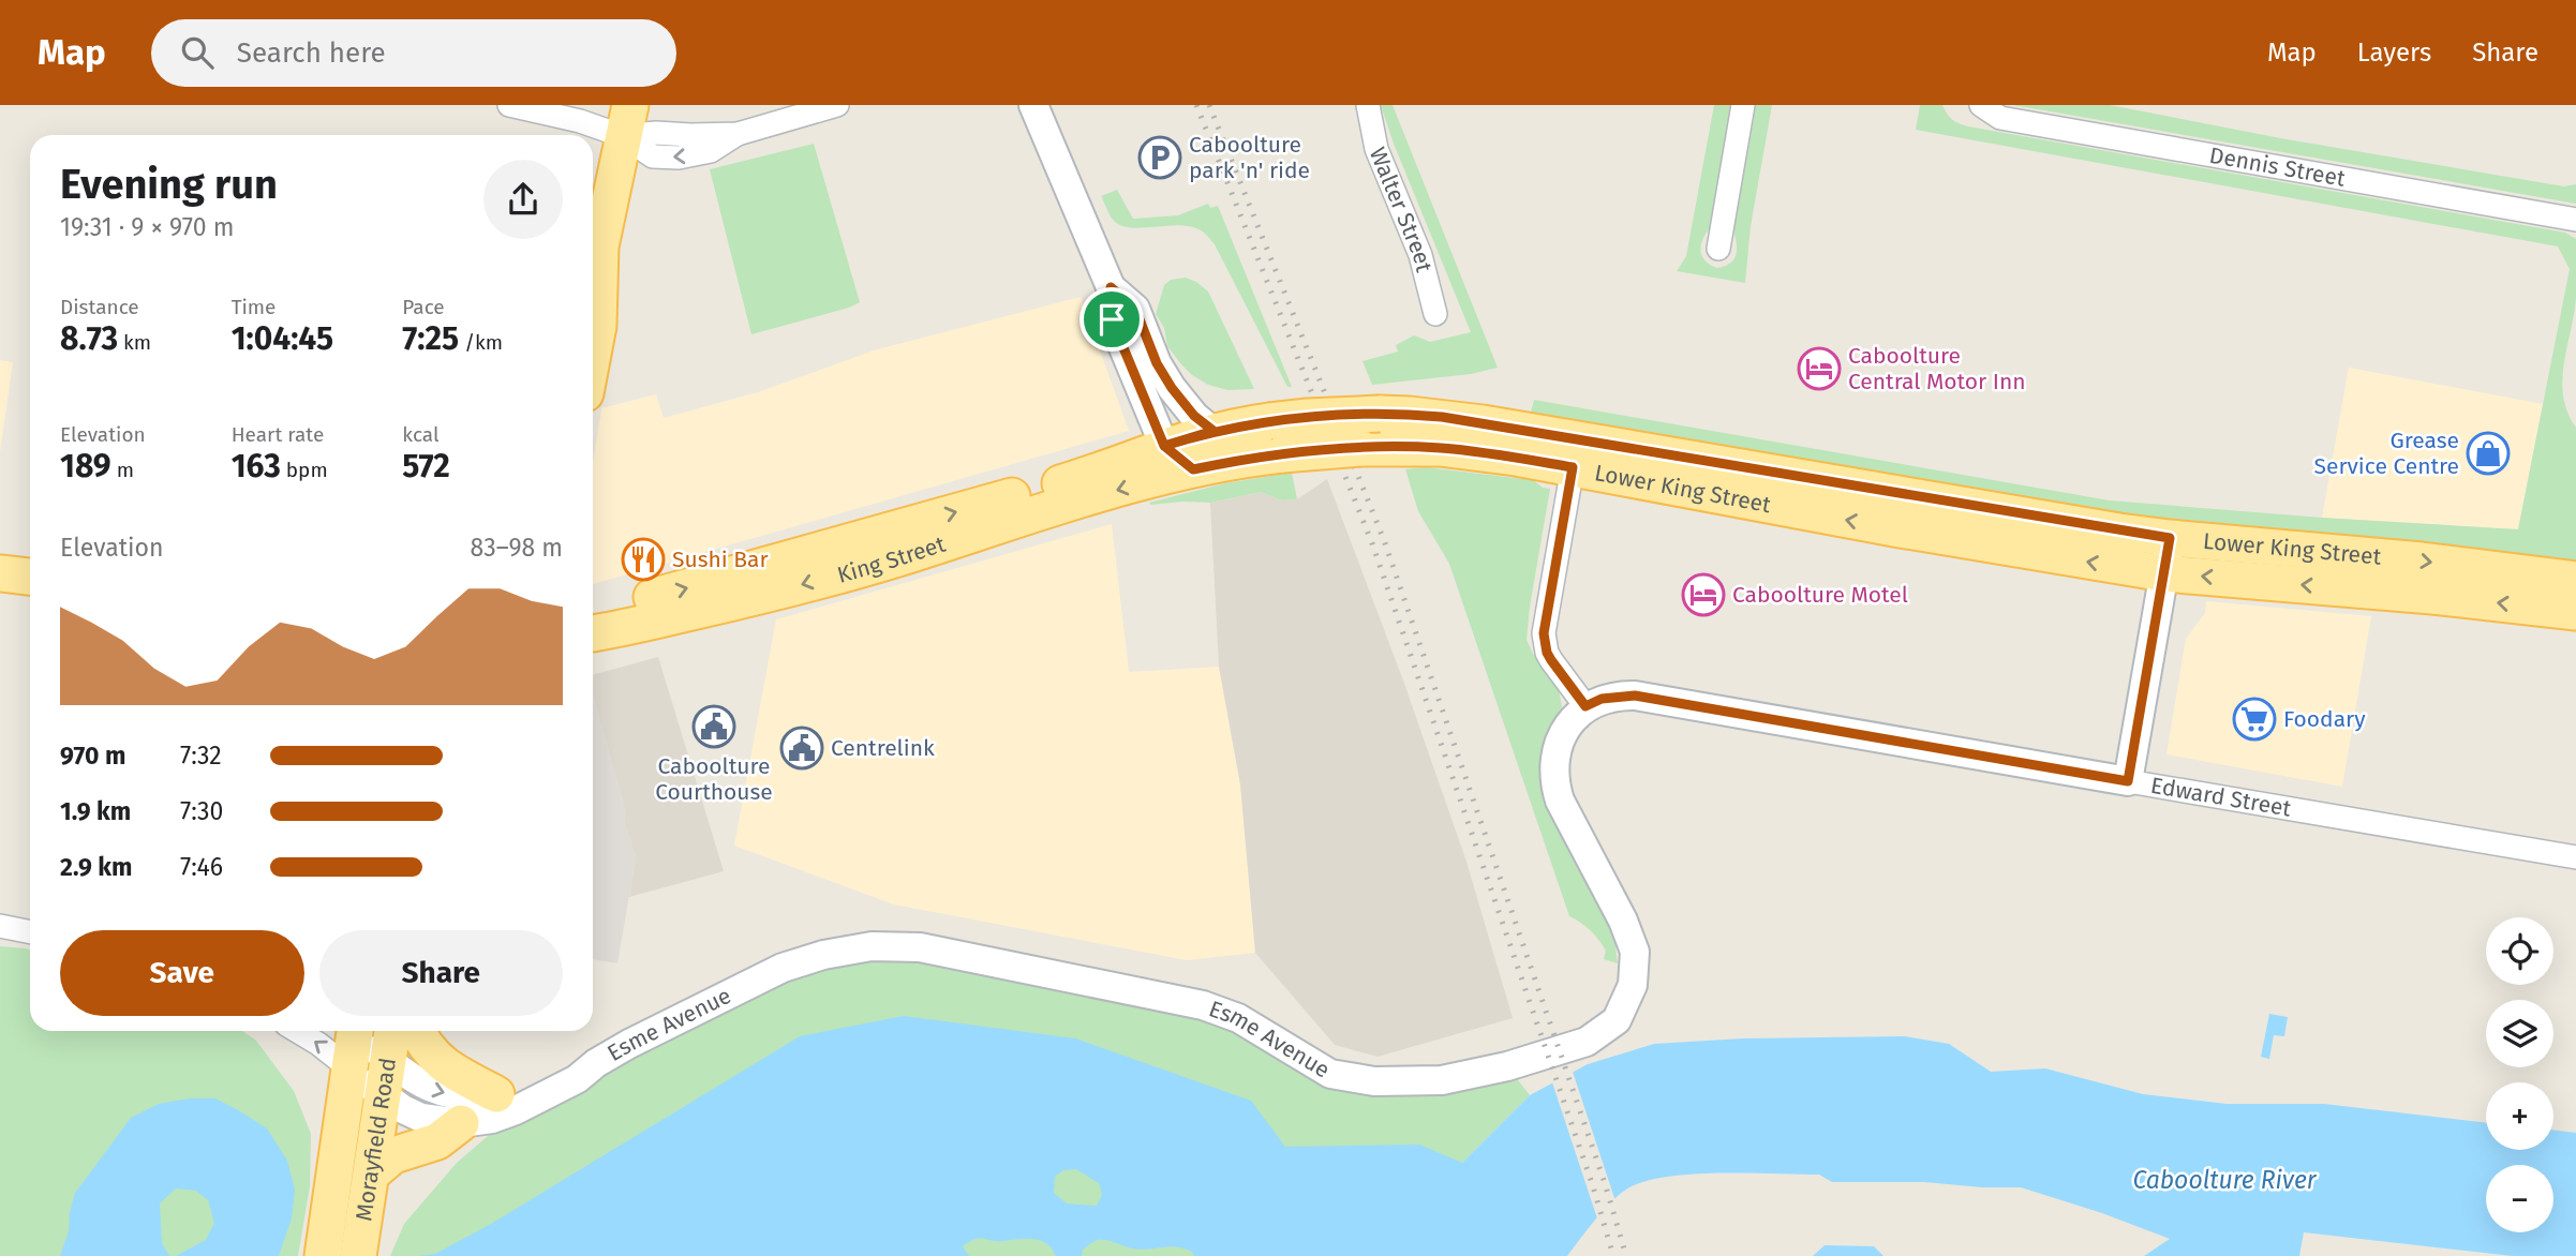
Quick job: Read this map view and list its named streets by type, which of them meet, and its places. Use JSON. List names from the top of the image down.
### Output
{
  "streets": {
    "main road": ["Lower King Street", "King Street", "Morayfield Road"],
    "street": [
      "Dennis Street",
      "Walter Street",
      "Edward Street",
      "Esme Avenue"
    ]
  },
  "crossings": [
    ["Lower King Street", "King Street"],
    ["Edward Street", "Esme Avenue"],
    ["Esme Avenue", "Morayfield Road"]
  ],
  "water": ["Caboolture River"],
  "places": {
    "parking": ["Caboolture park 'n' ride"],
    "hotel": ["Caboolture Central Motor Inn", "Caboolture Motel"],
    "shop": ["Grease Service Centre"],
    "restaurant": ["Sushi Bar"],
    "supermarket": ["Foodary"],
    "public building": ["Caboolture Courthouse", "Centrelink"]
  },
  "page": {
    "header": "Map",
    "search": "Search here",
    "nav": ["Map", "Layers", "Share"],
    "heading": ["Evening run", "19:31 · 9 × 970 m"],
    "stats": [
      ["Distance", "8.73 km"],
      ["Time", "1:04:45"],
      ["Pace", "7:25 /km"],
      ["Elevation", "189 m"],
      ["Heart rate", "163 bpm"],
      ["kcal", "572"]
    ],
    "chart": ["Elevation", "83–98 m"],
    "list": [
      {
        "name": "970 m",
        "note": "7:32"
      },
      {
        "name": "1.9 km",
        "note": "7:30"
      },
      {
        "name": "2.9 km",
        "note": "7:46"
      }
    ],
    "buttons": ["Save", "Share"],
    "map_buttons": ["+", "−"]
  }
}
